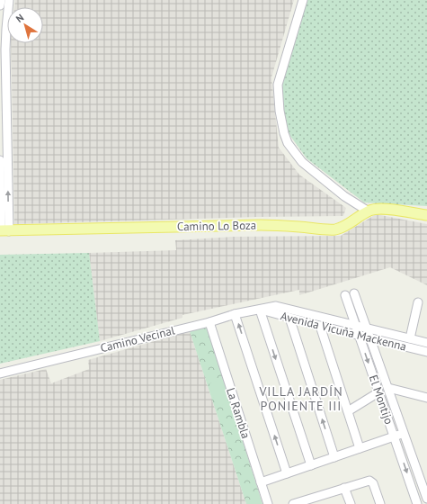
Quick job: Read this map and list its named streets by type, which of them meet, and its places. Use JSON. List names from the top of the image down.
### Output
{
  "streets": {
    "main road": ["Camino Lo Boza"],
    "street": [
      "Avenida Vicuña Mackenna",
      "Camino Vecinal",
      "El Montijo",
      "La Rambla"
    ]
  },
  "crossings": [
    ["Avenida Vicuña Mackenna", "Camino Vecinal"],
    ["Avenida Vicuña Mackenna", "El Montijo"],
    ["Camino Vecinal", "La Rambla"]
  ],
  "districts": ["VILLA JARDÍN PONIENTE III"],
  "north": "top left"
}
